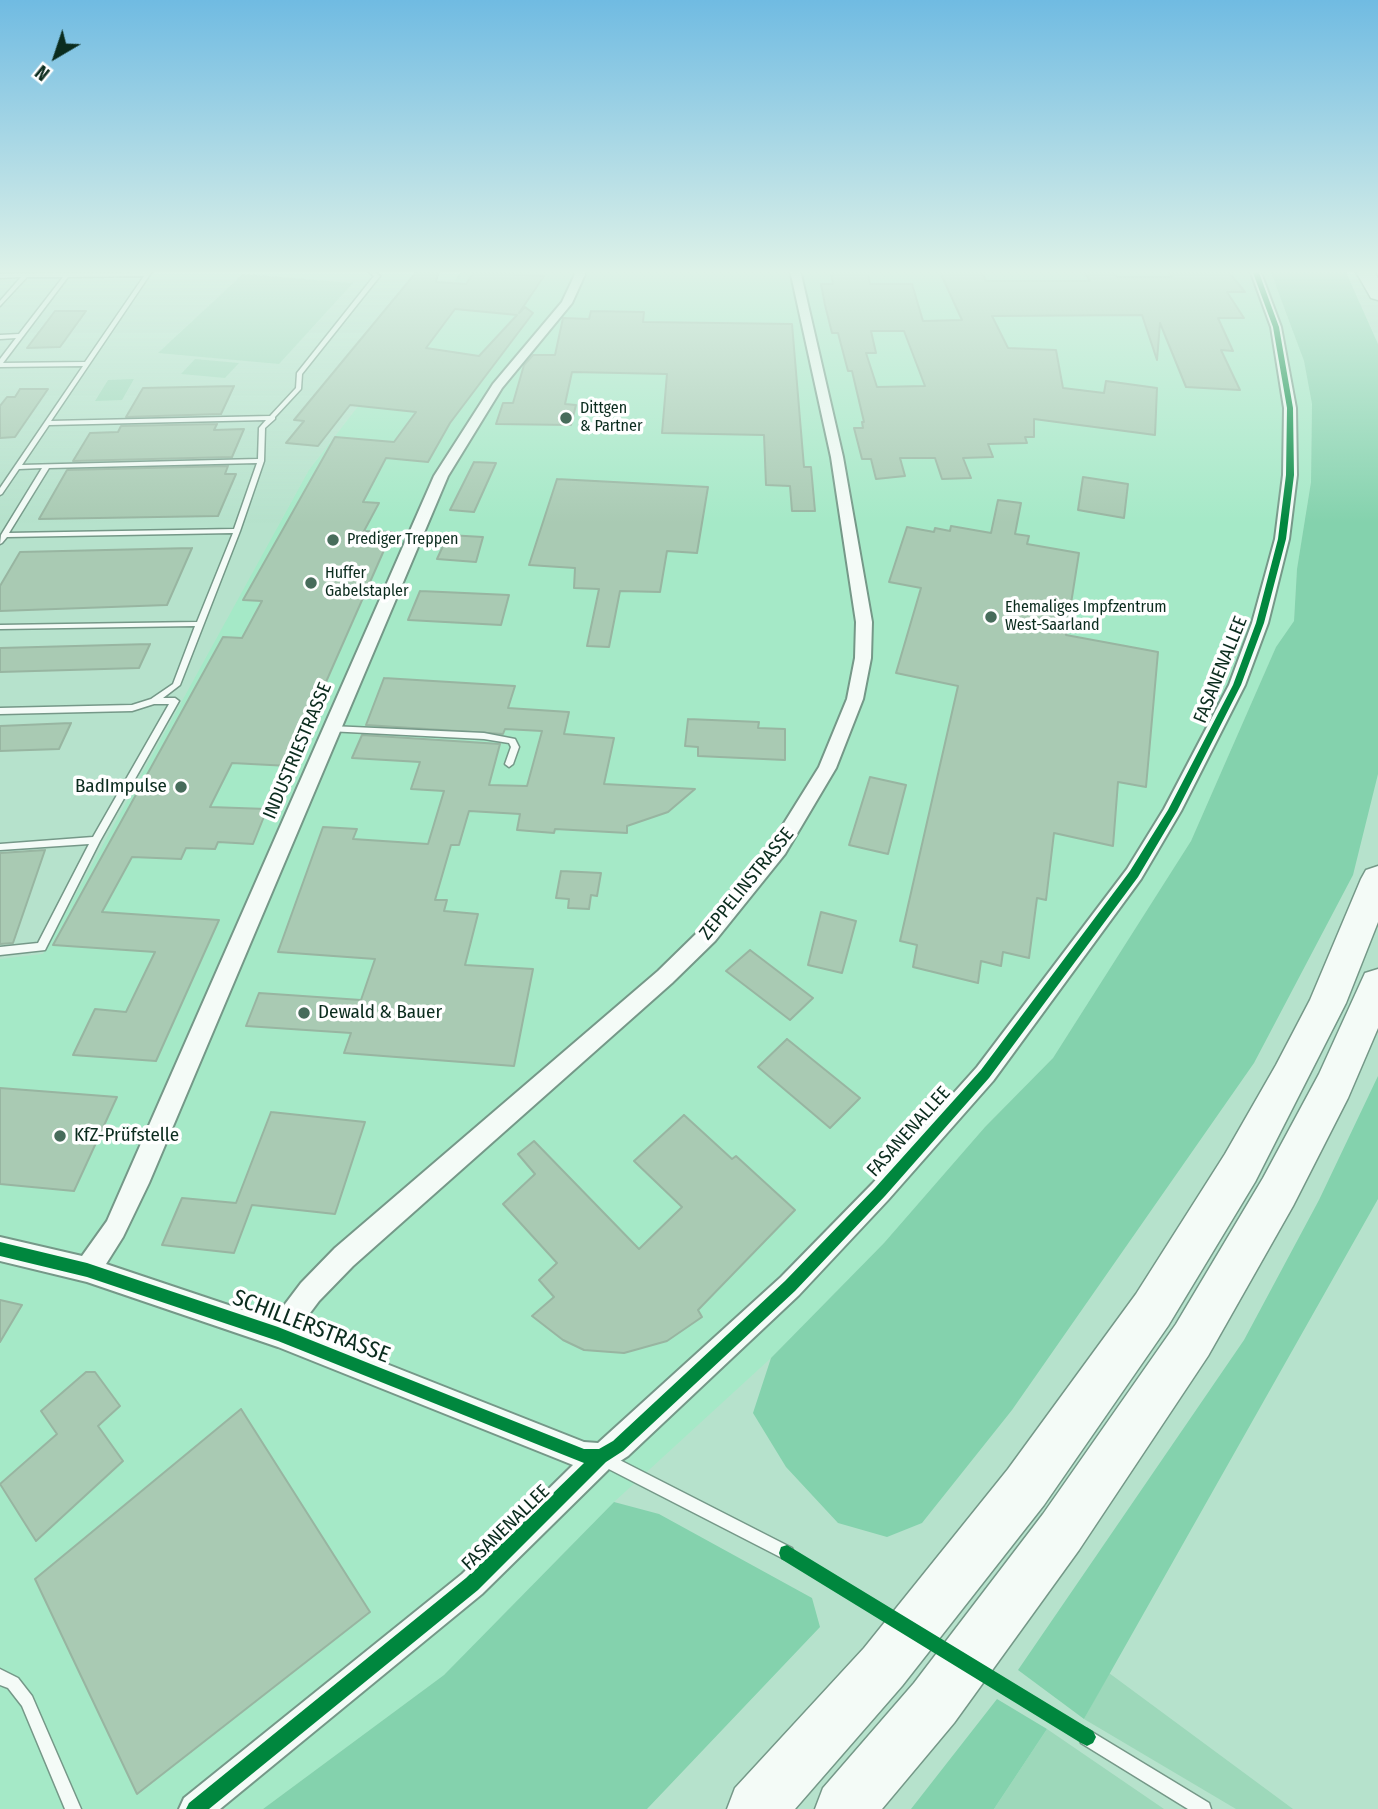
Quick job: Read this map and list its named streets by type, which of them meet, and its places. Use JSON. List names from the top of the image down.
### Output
{
  "streets": {
    "street": [
      "FASANENALLEE",
      "INDUSTRIESTRASSE",
      "ZEPPELINSTRASSE",
      "SCHILLERSTRASSE"
    ]
  },
  "crossings": [
    ["FASANENALLEE", "SCHILLERSTRASSE"],
    ["INDUSTRIESTRASSE", "SCHILLERSTRASSE"],
    ["ZEPPELINSTRASSE", "SCHILLERSTRASSE"]
  ],
  "places": [
    "Dittgen & Partner",
    "Prediger Treppen",
    "Huffer Gabelstapler",
    "Ehemaliges Impfzentrum West-Saarland",
    "BadImpulse",
    "Dewald & Bauer",
    "KfZ-Prüfstelle"
  ],
  "north": "bottom left"
}
